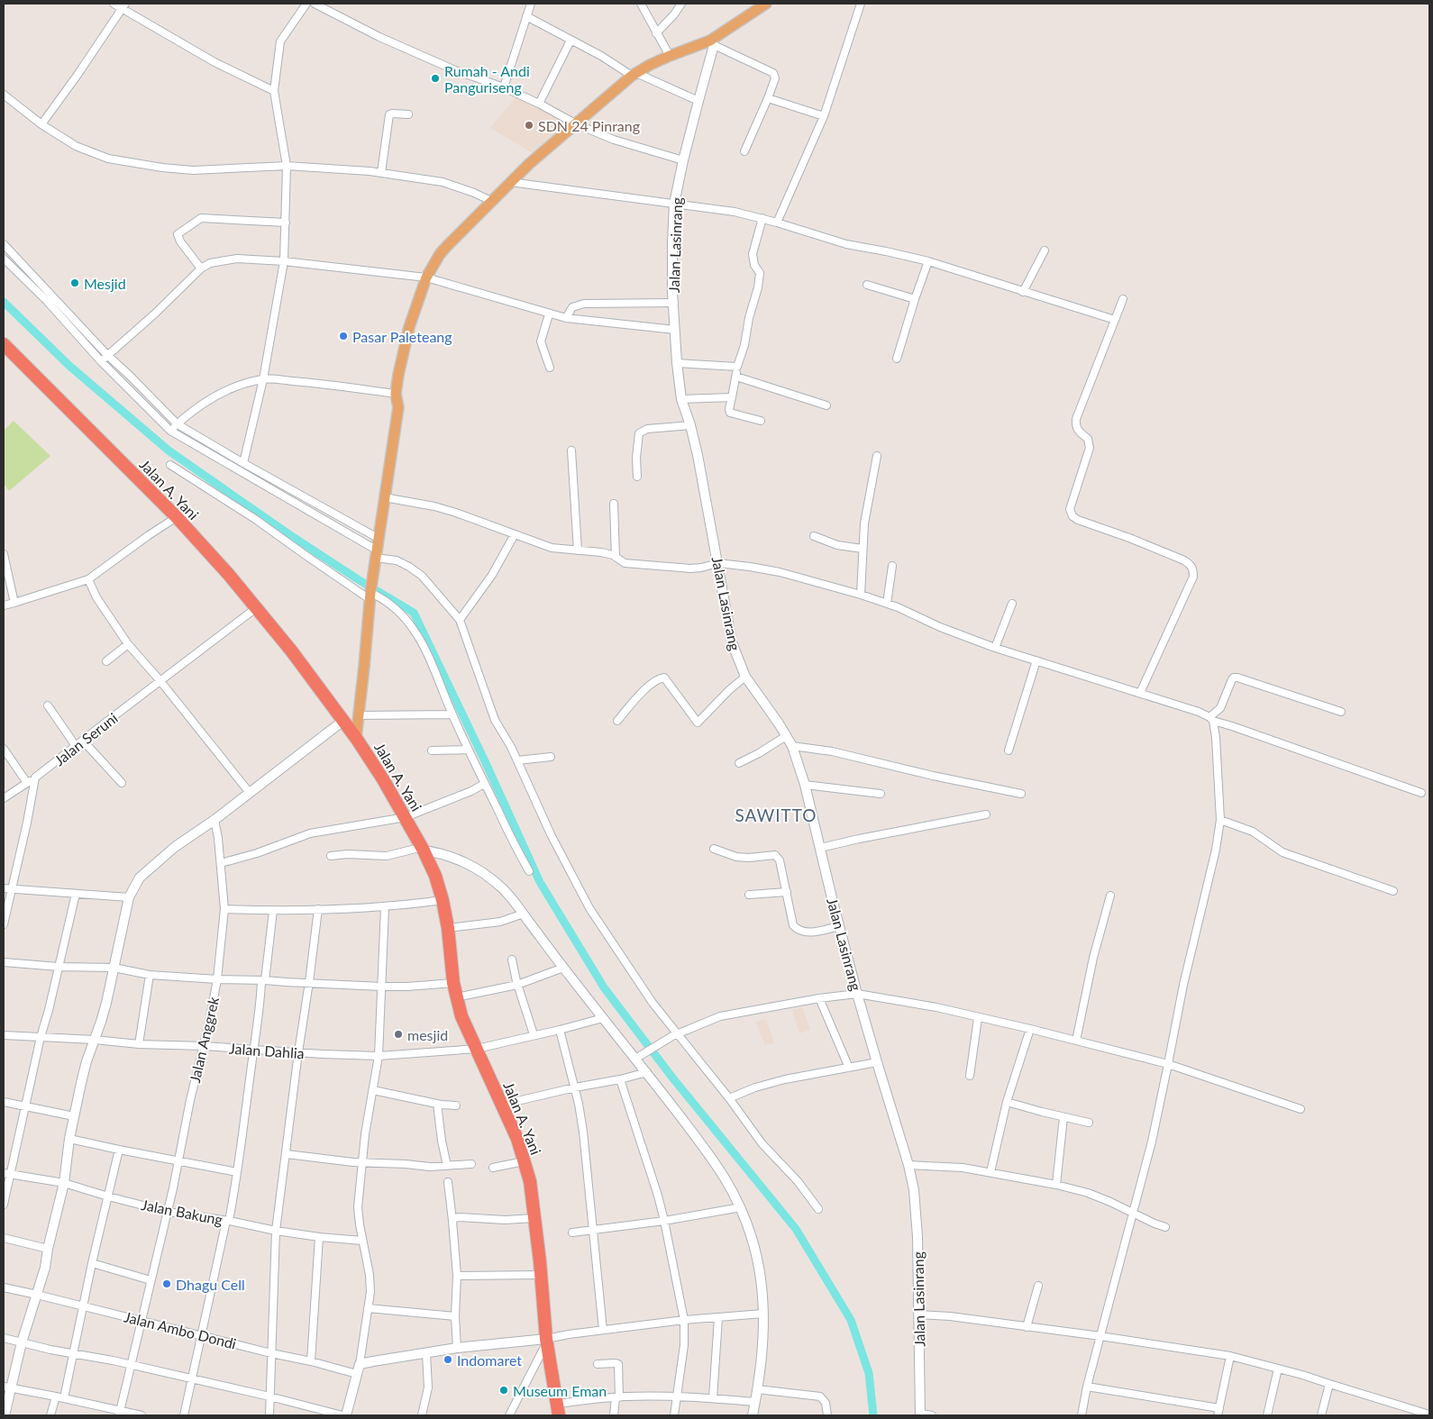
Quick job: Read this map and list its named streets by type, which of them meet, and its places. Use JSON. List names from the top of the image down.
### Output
{
  "streets": {
    "highway": ["Jalan A. Yani"],
    "street": [
      "Jalan Lasinrang",
      "Jalan Seruni",
      "Jalan Anggrek",
      "Jalan Dahlia",
      "Jalan Bakung",
      "Jalan Ambo Dondi"
    ]
  },
  "crossings": [
    ["Jalan A. Yani", "Jalan Seruni"],
    ["Jalan A. Yani", "Jalan Dahlia"],
    ["Jalan Anggrek", "Jalan Dahlia"],
    ["Jalan Anggrek", "Jalan Bakung"],
    ["Jalan Anggrek", "Jalan Ambo Dondi"]
  ],
  "districts": ["SAWITTO"],
  "places": [
    "Rumah - Andi Panguriseng",
    "SDN 24 Pinrang",
    "Mesjid",
    "Pasar Paleteang",
    "mesjid",
    "Dhagu Cell",
    "Indomaret",
    "Museum Eman"
  ]
}
